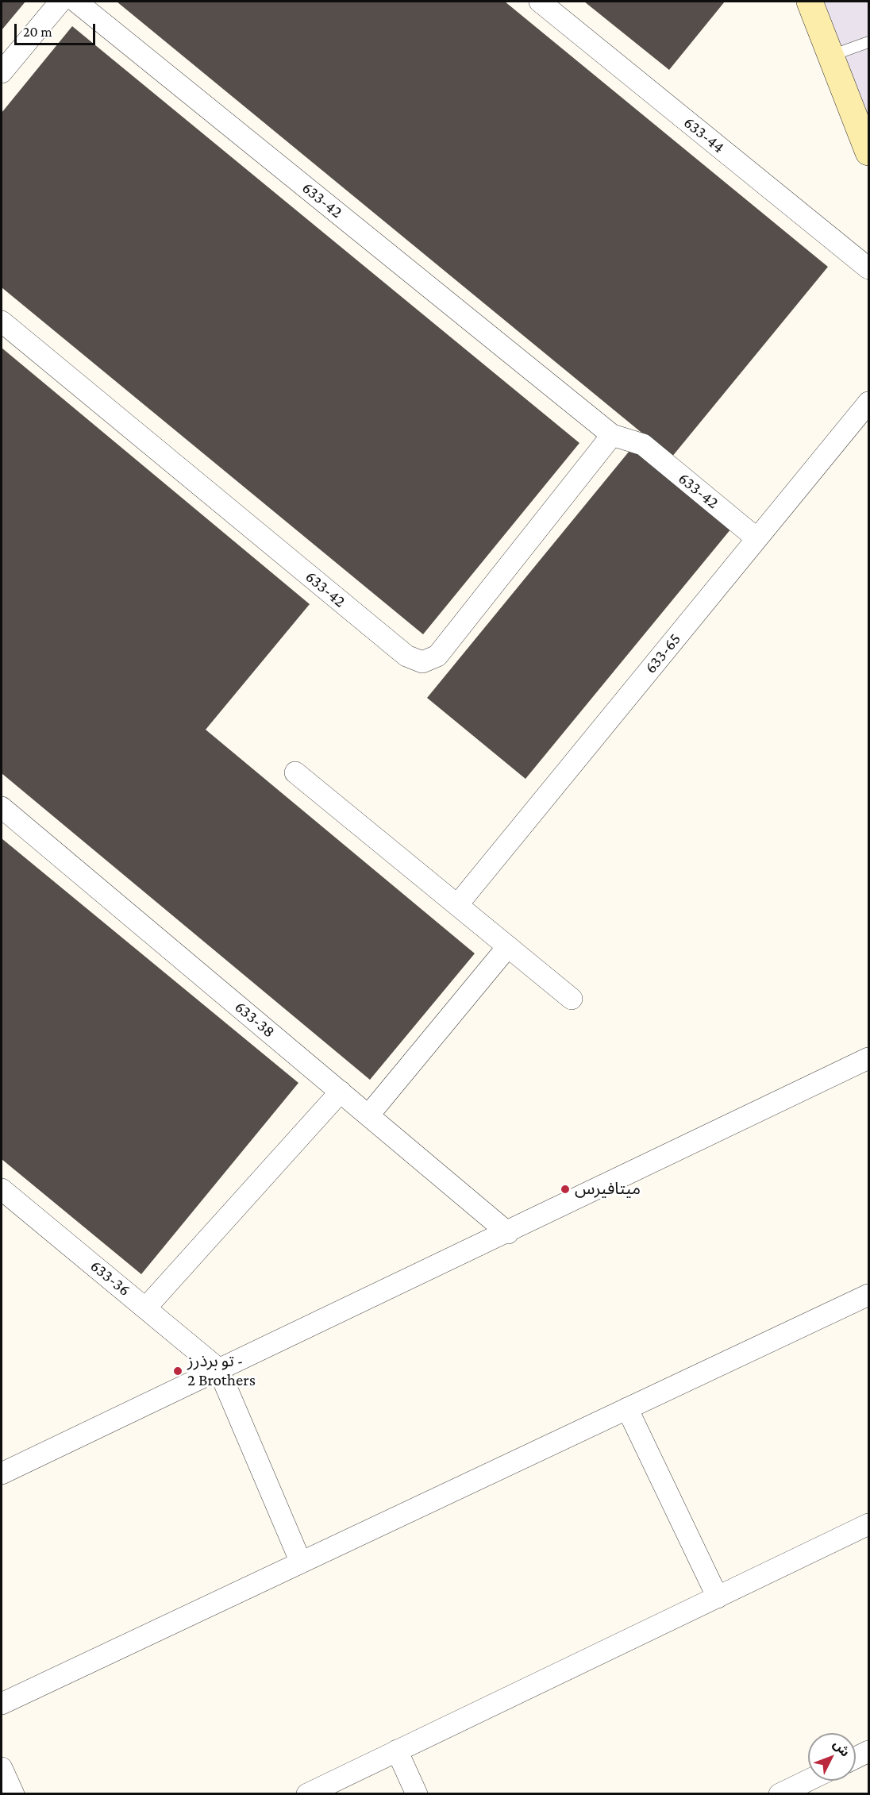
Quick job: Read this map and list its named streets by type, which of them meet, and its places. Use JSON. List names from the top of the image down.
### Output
{
  "streets": {
    "street": [
      "633-44",
      "633-42",
      "633-65",
      "633-38",
      "633-36"
    ]
  },
  "crossings": [
    ["633-42", "633-65"]
  ],
  "places": ["ميتافيرس", "تو برذرز - 2 Brothers"],
  "scale_bar": "20 m",
  "north": "top right"
}
